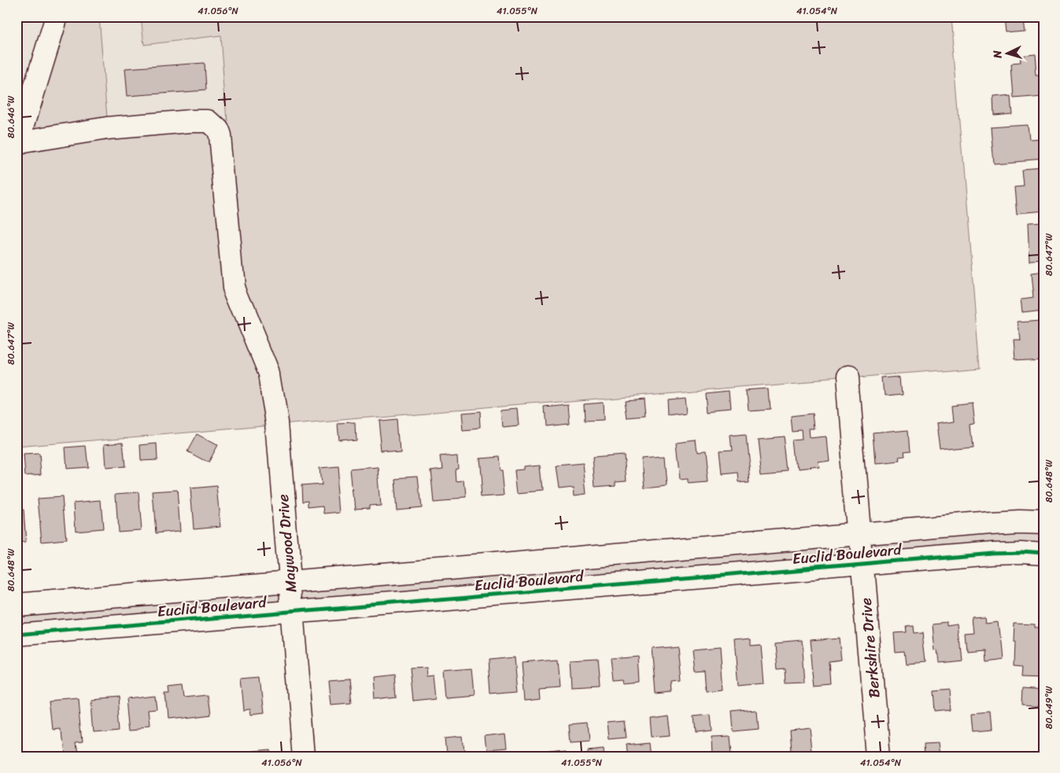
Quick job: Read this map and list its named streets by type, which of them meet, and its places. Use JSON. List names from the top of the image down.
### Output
{
  "streets": {
    "street": ["Maywood Drive", "Euclid Boulevard", "Berkshire Drive"]
  },
  "crossings": [
    ["Maywood Drive", "Euclid Boulevard"],
    ["Euclid Boulevard", "Berkshire Drive"]
  ],
  "north": "left",
  "coordinates": [
    "41.056°N",
    "41.055°N",
    "41.054°N",
    "80.646°W",
    "80.647°W",
    "80.648°W",
    "80.649°W"
  ]
}
